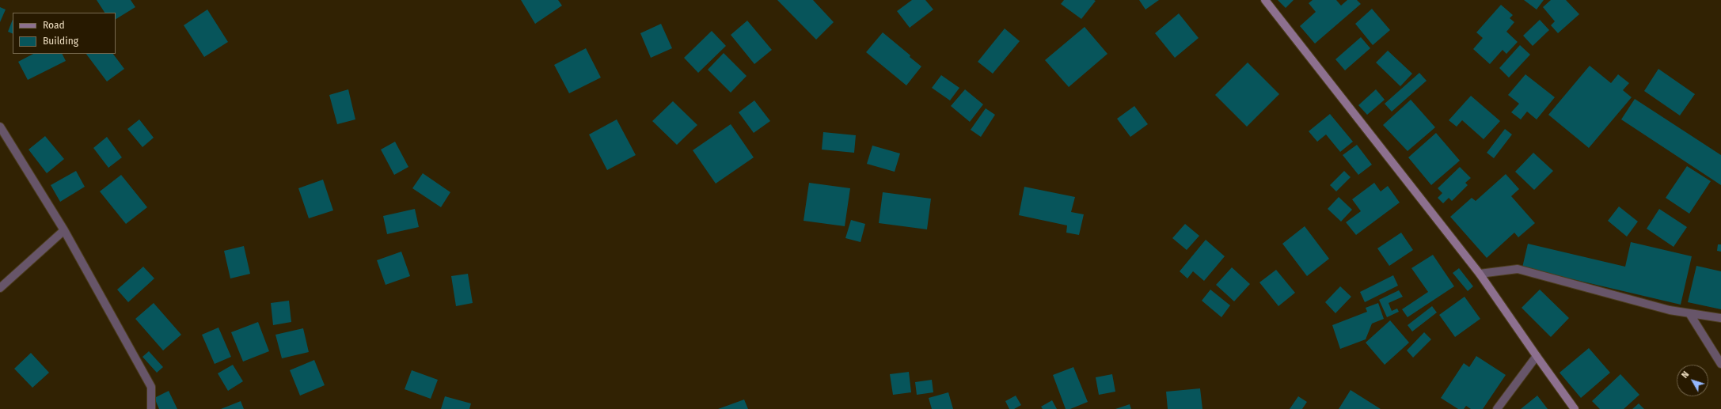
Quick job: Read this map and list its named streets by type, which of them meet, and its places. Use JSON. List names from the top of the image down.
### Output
{
  "legend": ["Road", "Building"],
  "north": "top left"
}
